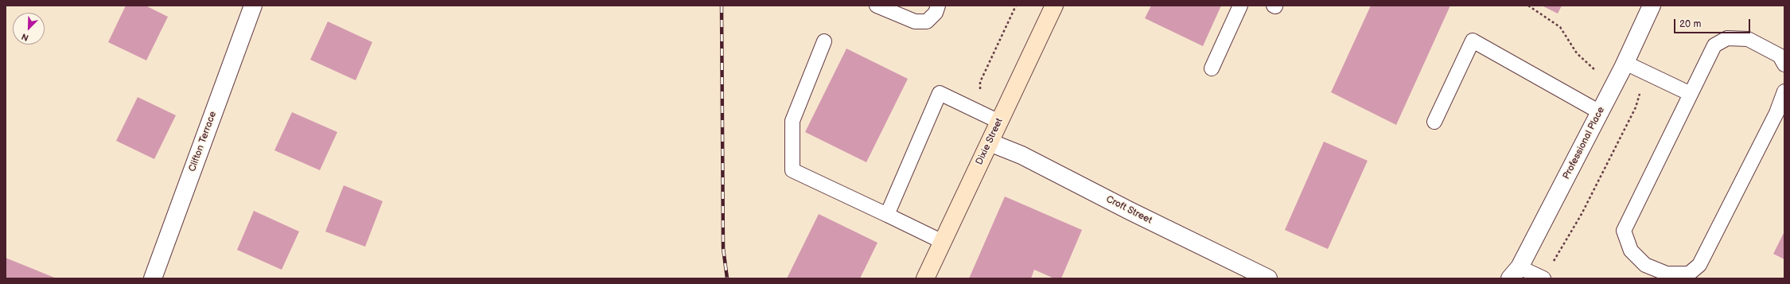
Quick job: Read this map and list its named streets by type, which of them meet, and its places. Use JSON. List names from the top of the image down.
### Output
{
  "streets": {
    "street": [
      "Clifton Terrace",
      "Dixie Street",
      "Professional Place",
      "Croft Street"
    ]
  },
  "crossings": [
    ["Dixie Street", "Croft Street"]
  ],
  "scale_bar": "20 m",
  "north": "bottom left"
}
